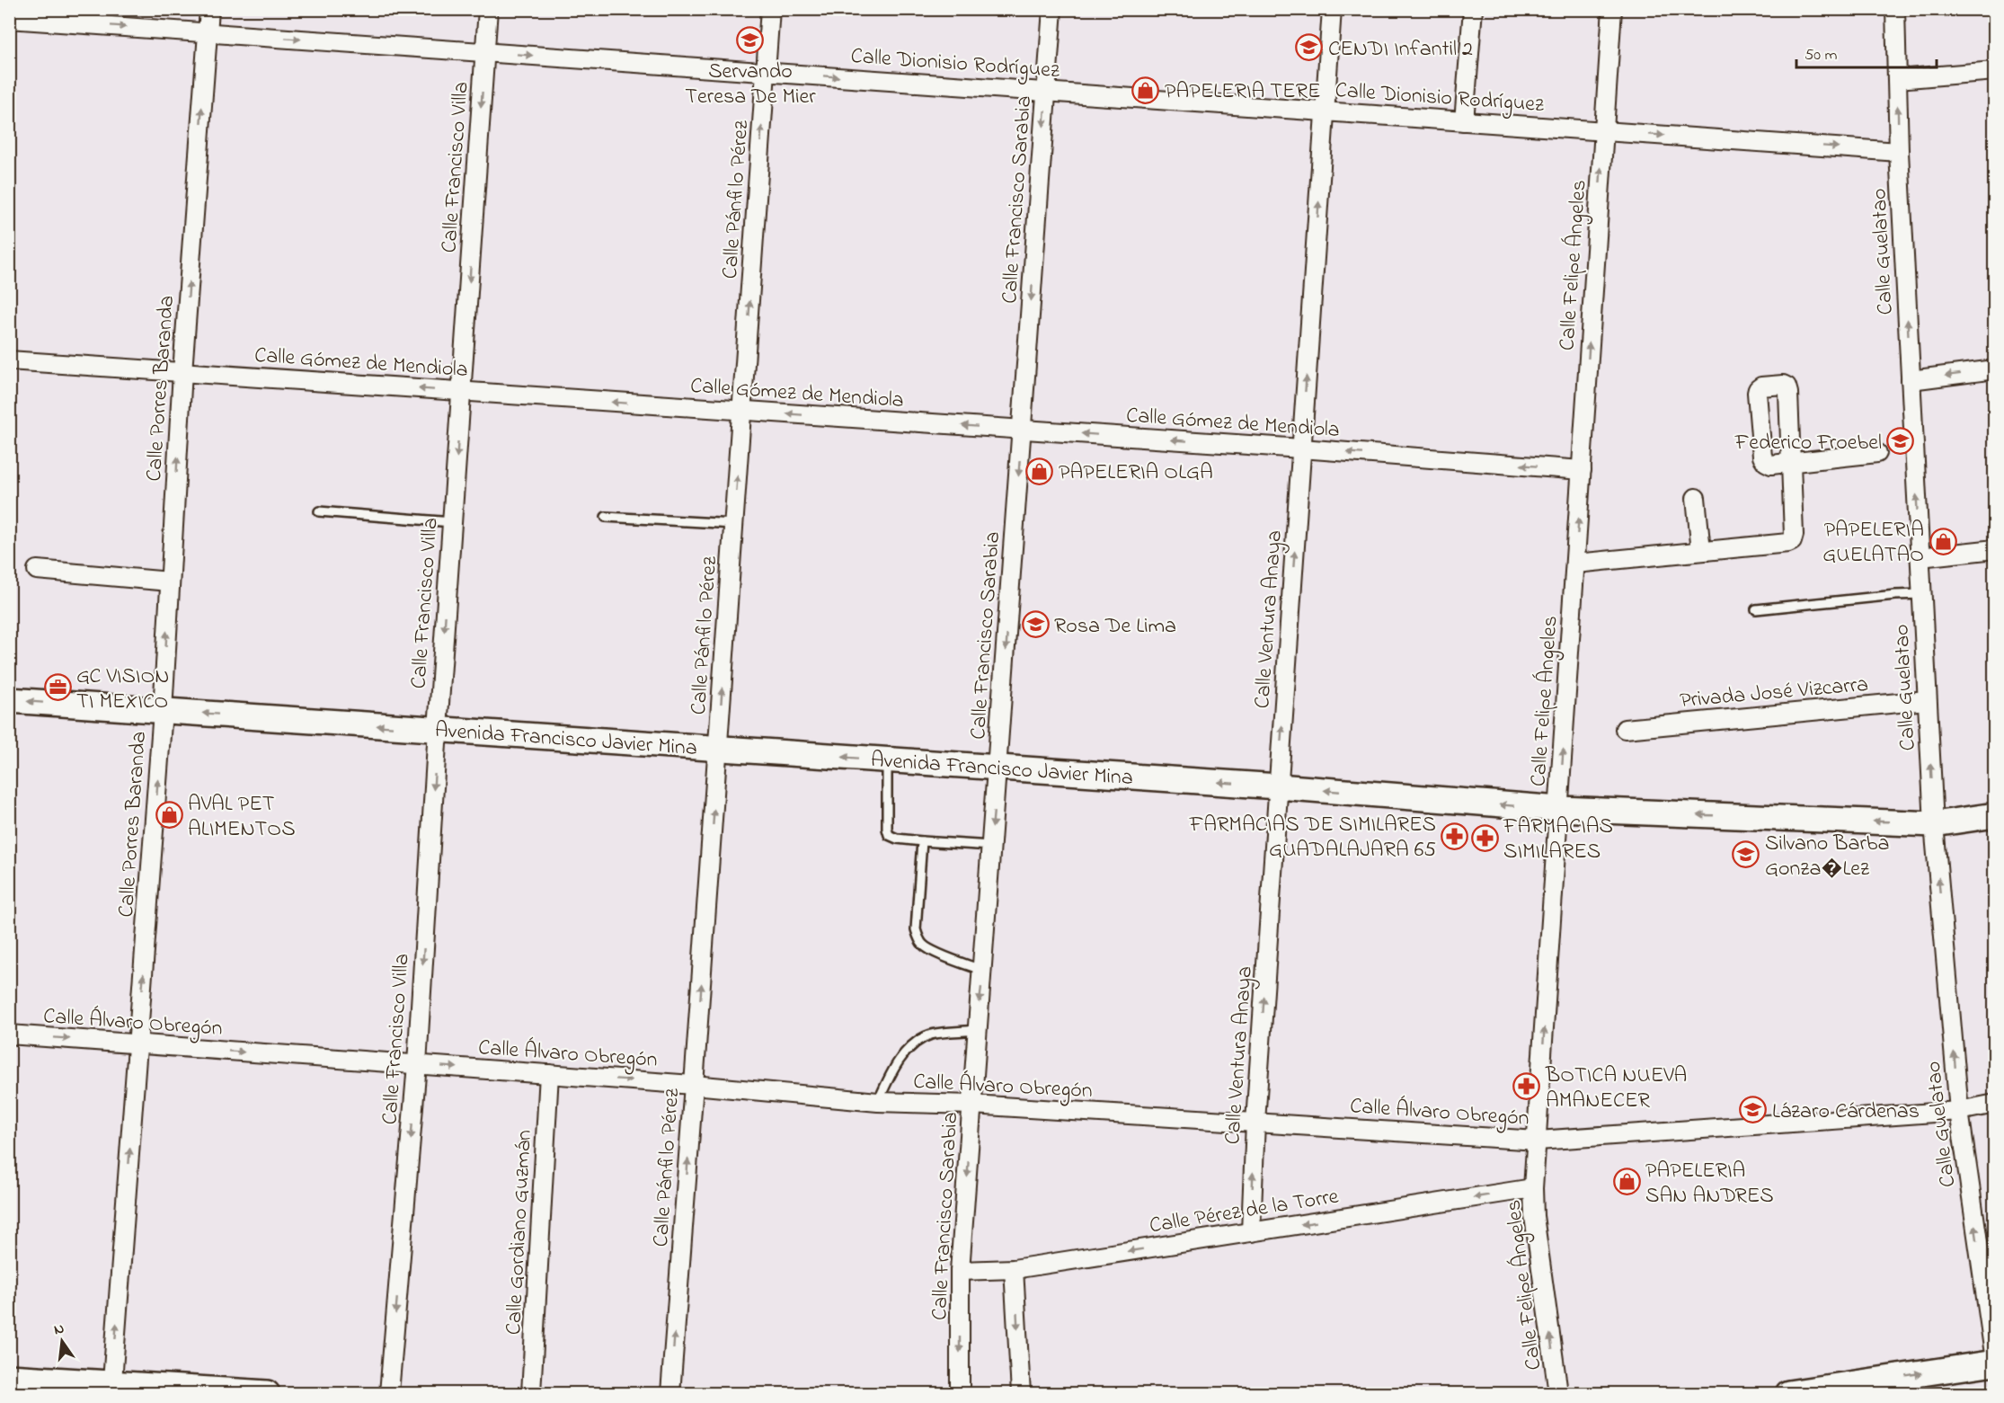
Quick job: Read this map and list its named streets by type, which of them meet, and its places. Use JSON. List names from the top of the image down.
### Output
{
  "streets": {
    "main road": ["Avenida Francisco Javier Mina"],
    "street": [
      "Calle Dionisio Rodríguez",
      "Calle Francisco Villa",
      "Calle Pánfilo Pérez",
      "Calle Francisco Sarabia",
      "Calle Guelatao",
      "Calle Felipe Ángeles",
      "Calle Gómez de Mendiola",
      "Calle Porres Baranda",
      "Calle Ventura Anaya",
      "Privada José Vizcarra",
      "Calle Álvaro Obregón",
      "Calle Pérez de la Torre",
      "Calle Gordiano Guzmán"
    ]
  },
  "crossings": [
    ["Calle Dionisio Rodríguez", "Calle Francisco Villa"],
    ["Calle Dionisio Rodríguez", "Calle Pánfilo Pérez"],
    ["Calle Dionisio Rodríguez", "Calle Francisco Sarabia"],
    ["Calle Dionisio Rodríguez", "Calle Guelatao"],
    ["Calle Dionisio Rodríguez", "Calle Felipe Ángeles"],
    ["Calle Dionisio Rodríguez", "Calle Porres Baranda"],
    ["Calle Dionisio Rodríguez", "Calle Ventura Anaya"],
    ["Calle Francisco Villa", "Calle Gómez de Mendiola"],
    ["Calle Francisco Villa", "Avenida Francisco Javier Mina"],
    ["Calle Francisco Villa", "Calle Álvaro Obregón"],
    ["Calle Pánfilo Pérez", "Calle Gómez de Mendiola"],
    ["Calle Pánfilo Pérez", "Avenida Francisco Javier Mina"],
    ["Calle Pánfilo Pérez", "Calle Álvaro Obregón"],
    ["Calle Francisco Sarabia", "Calle Gómez de Mendiola"],
    ["Calle Francisco Sarabia", "Avenida Francisco Javier Mina"],
    ["Calle Francisco Sarabia", "Calle Álvaro Obregón"],
    ["Calle Francisco Sarabia", "Calle Pérez de la Torre"],
    ["Calle Guelatao", "Privada José Vizcarra"],
    ["Calle Guelatao", "Avenida Francisco Javier Mina"],
    ["Calle Guelatao", "Calle Álvaro Obregón"],
    ["Calle Felipe Ángeles", "Calle Gómez de Mendiola"],
    ["Calle Felipe Ángeles", "Avenida Francisco Javier Mina"],
    ["Calle Felipe Ángeles", "Calle Álvaro Obregón"],
    ["Calle Felipe Ángeles", "Calle Pérez de la Torre"],
    ["Calle Gómez de Mendiola", "Calle Porres Baranda"],
    ["Calle Gómez de Mendiola", "Calle Ventura Anaya"],
    ["Calle Porres Baranda", "Avenida Francisco Javier Mina"],
    ["Calle Porres Baranda", "Calle Álvaro Obregón"],
    ["Calle Ventura Anaya", "Avenida Francisco Javier Mina"],
    ["Calle Ventura Anaya", "Calle Álvaro Obregón"],
    ["Calle Ventura Anaya", "Calle Pérez de la Torre"],
    ["Calle Álvaro Obregón", "Calle Gordiano Guzmán"]
  ],
  "one_way": [
    "Calle Dionisio Rodríguez",
    "Calle Francisco Villa",
    "Calle Pánfilo Pérez",
    "Calle Francisco Sarabia",
    "Calle Guelatao",
    "Calle Felipe Ángeles",
    "Calle Gómez de Mendiola",
    "Calle Porres Baranda",
    "Calle Ventura Anaya",
    "Avenida Francisco Javier Mina",
    "Calle Pérez de la Torre"
  ],
  "places": {
    "school or university": [
      "Servando Teresa De Mier",
      "CENDI Infantil 2",
      "Federico Froebel",
      "Rosa De Lima",
      "Silvano Barba Gonza�Lez",
      "Lázaro Cárdenas"
    ],
    "shop": [
      "PAPELERIA TERE",
      "PAPELERIA OLGA",
      "PAPELERIA GUELATAO",
      "AVAL PET ALIMENTOS",
      "PAPELERIA SAN ANDRES"
    ],
    "office": ["GC VISION TI MEXICO"],
    "pharmacy": ["FARMACIAS DE SIMILARES GUADALAJARA 65", "FARMACIAS SIMILARES", "BOTICA NUEVA AMANECER"]
  },
  "scale_bar": "50 m",
  "north": "top"
}
